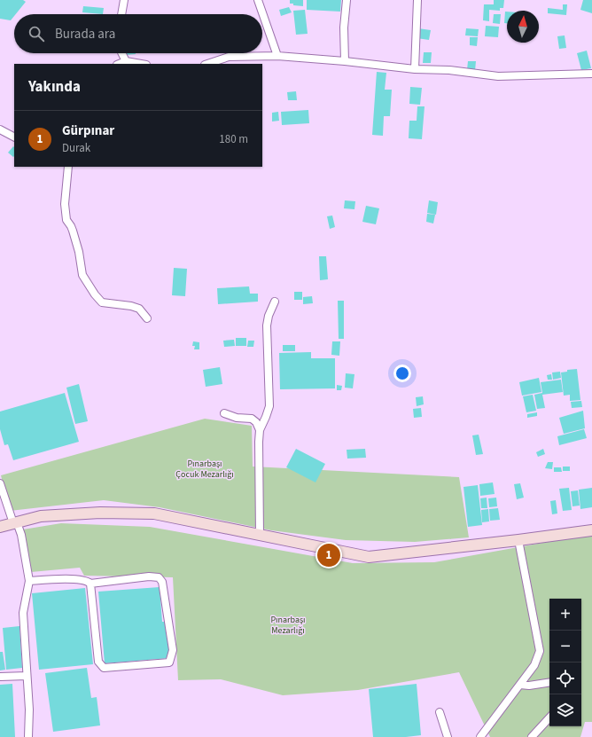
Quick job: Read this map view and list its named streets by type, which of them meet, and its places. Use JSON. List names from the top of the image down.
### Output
{
  "parks": ["Pınarbaşı Çocuk Mezarlığı", "Pınarbaşı Mezarlığı"],
  "north": "top",
  "page": {
    "search": "Burada ara",
    "heading": "Yakında",
    "list": [
      {
        "mark": "1",
        "name": "Gürpınar",
        "note": "Durak",
        "value": "180 m"
      }
    ],
    "pins": "1",
    "map_buttons": ["+", "−"]
  }
}
